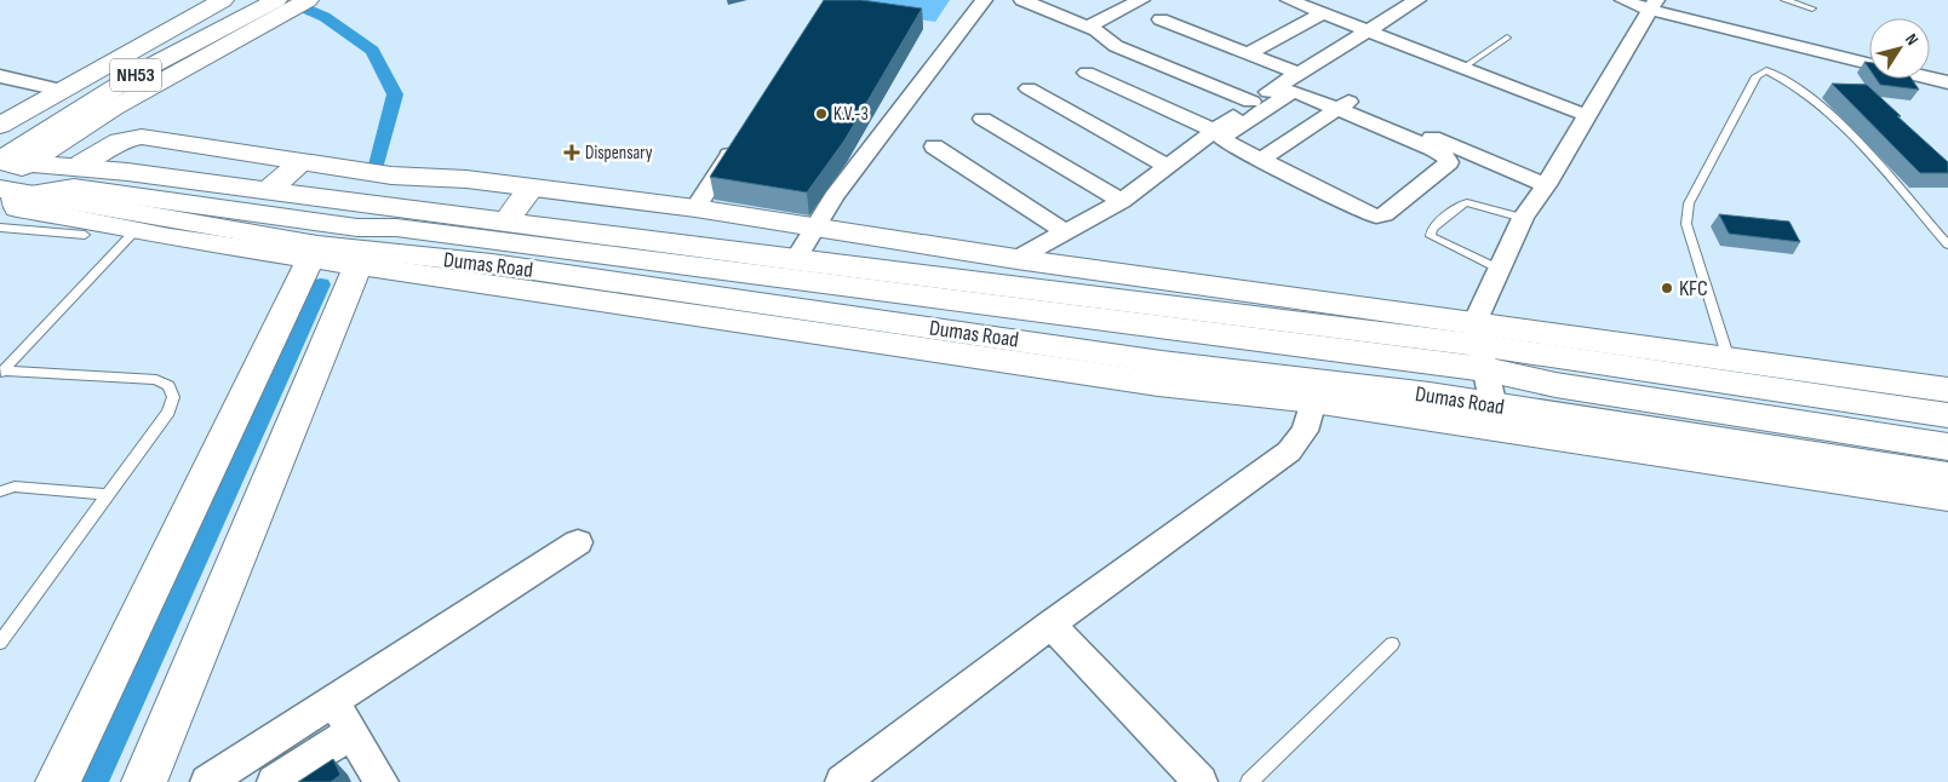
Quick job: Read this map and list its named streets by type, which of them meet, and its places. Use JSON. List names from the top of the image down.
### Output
{
  "streets": {
    "main road": ["NH53", "Dumas Road"]
  },
  "crossings": [
    ["NH53", "Dumas Road"]
  ],
  "places": {
    "other": ["K.V.-3", "KFC"],
    "health": ["Dispensary"]
  },
  "north": "top right"
}
